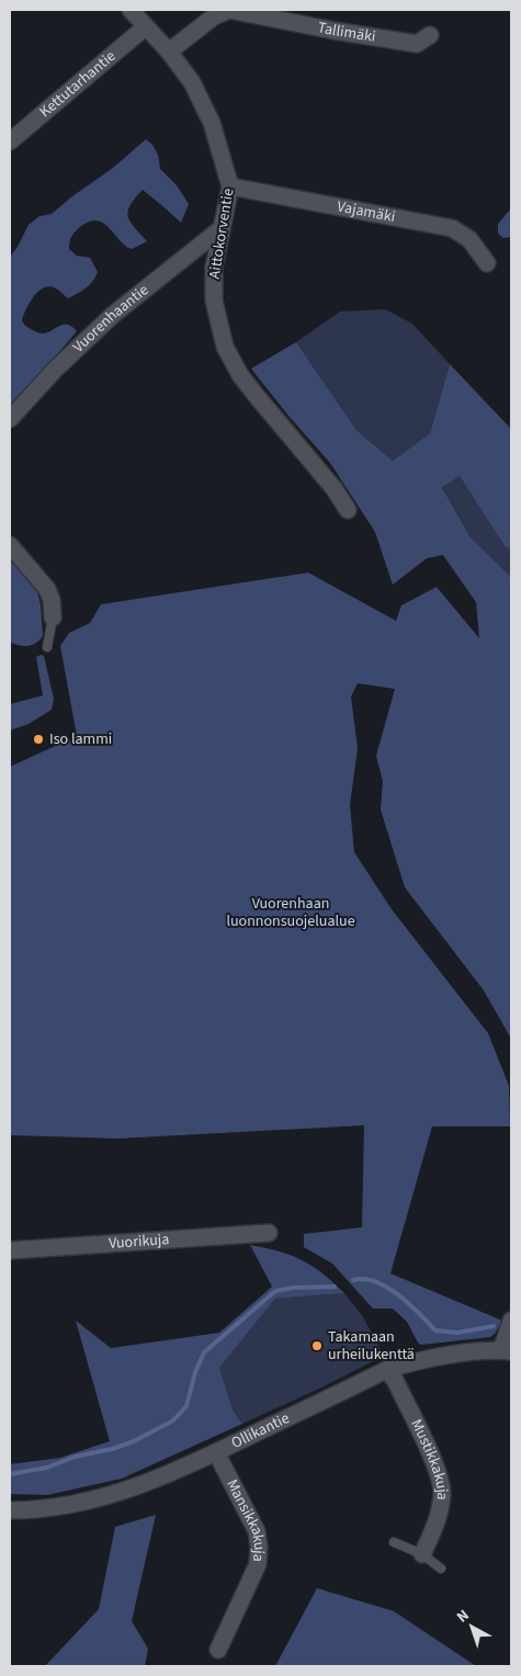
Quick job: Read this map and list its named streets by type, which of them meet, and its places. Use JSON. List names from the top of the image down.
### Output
{
  "streets": {
    "street": [
      "Tallimäki",
      "Kettutarhantie",
      "Vajamäki",
      "Aittokorventie",
      "Vuorenhaantie",
      "Vuorikuja",
      "Ollikantie",
      "Mustikkakuja",
      "Mansikkakuja"
    ]
  },
  "crossings": [
    ["Tallimäki", "Aittokorventie"],
    ["Kettutarhantie", "Aittokorventie"],
    ["Vajamäki", "Aittokorventie"],
    ["Aittokorventie", "Vuorenhaantie"],
    ["Ollikantie", "Mustikkakuja"],
    ["Ollikantie", "Mansikkakuja"]
  ],
  "parks": ["Vuorenhaan luonnonsuojelualue"],
  "places": ["Iso lammi", "Takamaan urheilukenttä"],
  "north": "top left"
}
